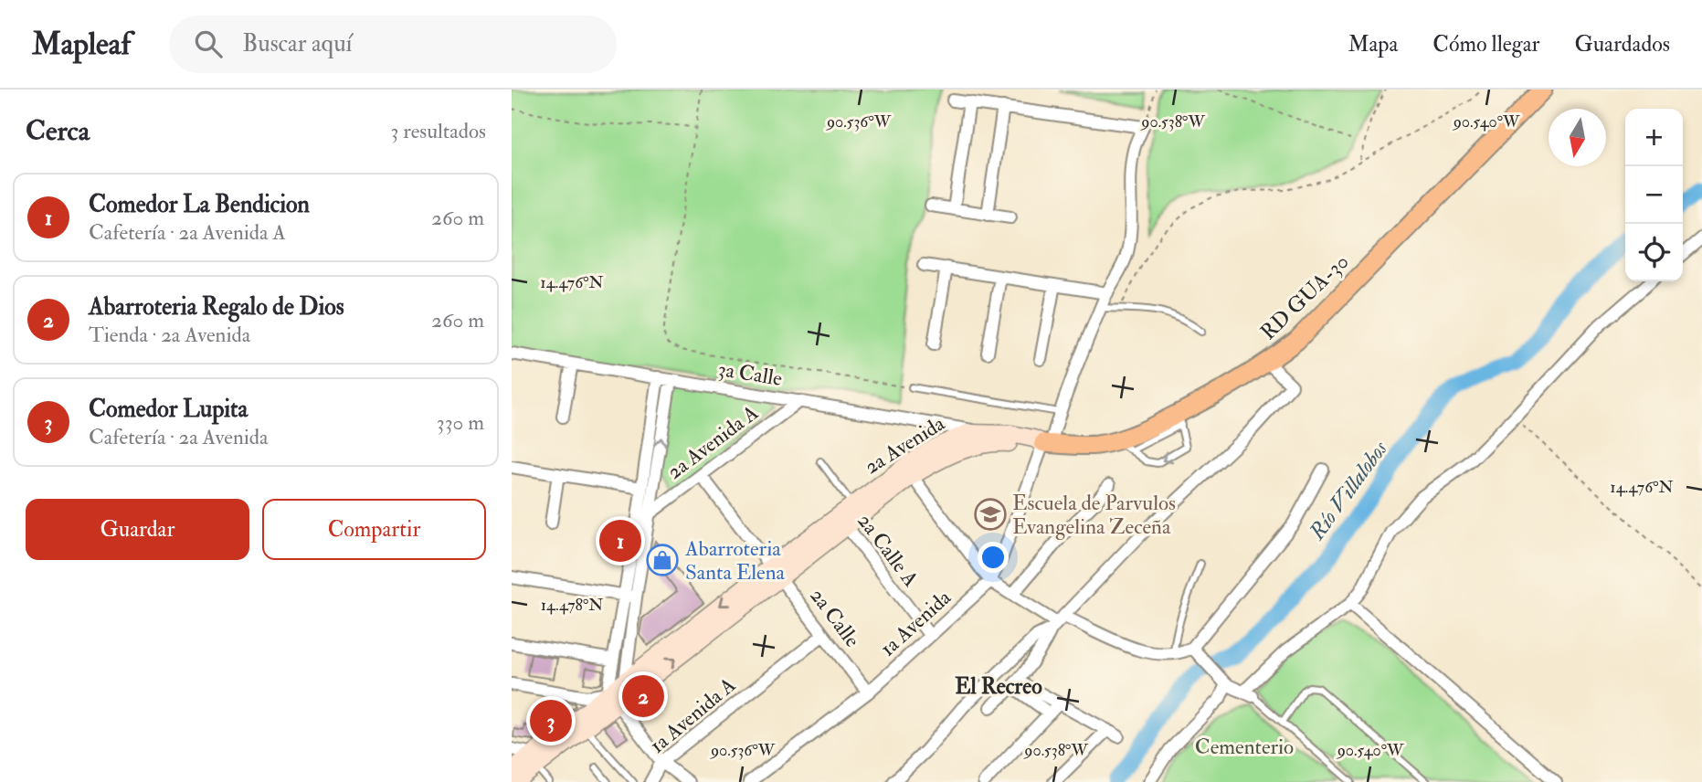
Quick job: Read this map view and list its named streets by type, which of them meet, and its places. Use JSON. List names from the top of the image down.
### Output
{
  "streets": {
    "main road": ["RD GUA-30"],
    "street": [
      "3a Calle",
      "2a Avenida A",
      "2a Avenida",
      "2a Calle A",
      "2a Calle",
      "1a Avenida",
      "1a Avenida A"
    ]
  },
  "crossings": [
    ["RD GUA-30", "2a Avenida"],
    ["RD GUA-30", "1a Avenida"],
    ["3a Calle", "2a Avenida A"],
    ["3a Calle", "2a Avenida"],
    ["2a Avenida A", "2a Avenida"],
    ["2a Avenida A", "2a Calle"],
    ["2a Avenida", "2a Calle A"],
    ["2a Avenida", "2a Calle"],
    ["2a Avenida", "1a Avenida"],
    ["2a Calle A", "1a Avenida"],
    ["2a Calle", "1a Avenida"],
    ["2a Calle", "1a Avenida A"]
  ],
  "districts": ["El Recreo"],
  "water": ["Río Villalobos"],
  "parks": ["Cementerio"],
  "places": {
    "school or university": ["Escuela de Parvulos Evangelina Zeceña"],
    "shop": ["Abarroteria Santa Elena"]
  },
  "north": "bottom",
  "page": {
    "header": "Mapleaf",
    "search": "Buscar aquí",
    "nav": ["Mapa", "Cómo llegar", "Guardados"],
    "heading": ["Cerca", "3 resultados"],
    "map_buttons": ["+", "−"],
    "list": [
      {
        "mark": "1",
        "name": "Comedor La Bendicion",
        "note": "Cafetería · 2a Avenida A",
        "value": "260 m"
      },
      {
        "mark": "2",
        "name": "Abarroteria Regalo de Dios",
        "note": "Tienda · 2a Avenida",
        "value": "260 m"
      },
      {
        "mark": "3",
        "name": "Comedor Lupita",
        "note": "Cafetería · 2a Avenida",
        "value": "330 m"
      }
    ],
    "buttons": ["Guardar", "Compartir"],
    "pins": ["1", "2", "3"]
  },
  "coordinates": [
    "90.538°W",
    "90.536°W",
    "90.540°W",
    "14.476°N",
    "14.478°N"
  ]
}
